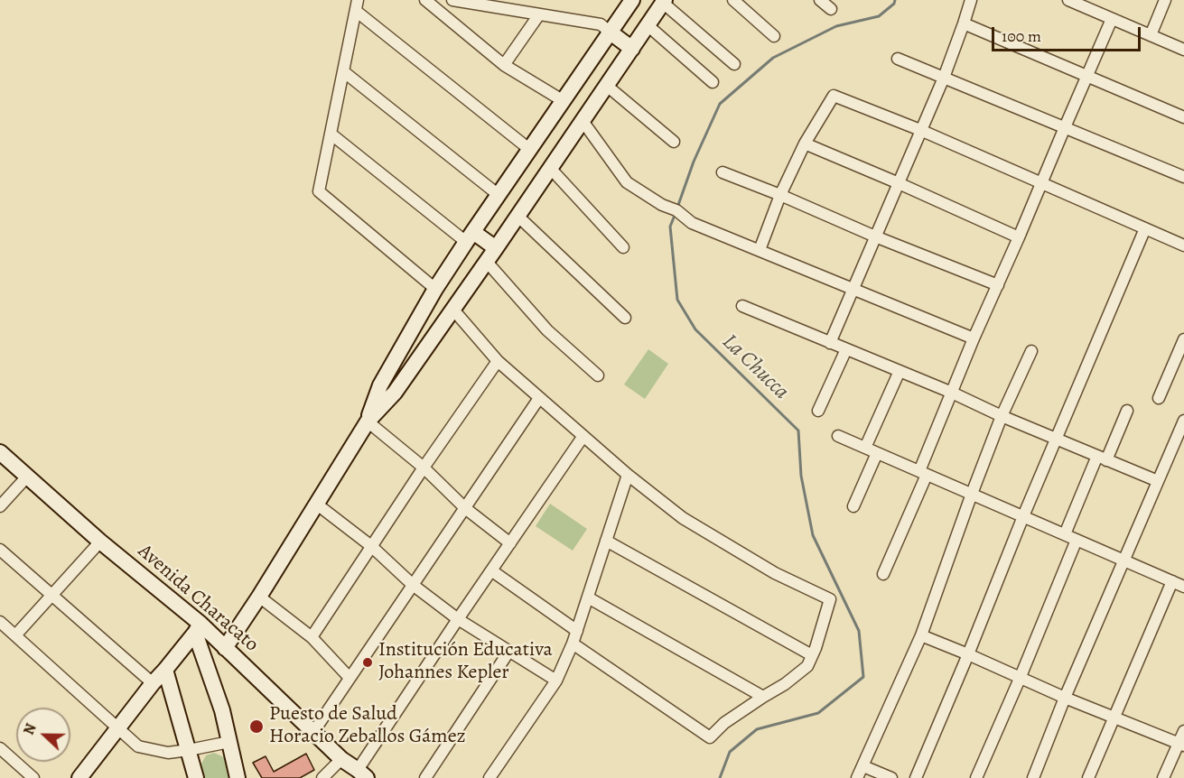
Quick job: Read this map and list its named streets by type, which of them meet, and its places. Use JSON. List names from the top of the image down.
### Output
{
  "streets": {
    "street": ["Avenida Characato"]
  },
  "water": ["La Chucca"],
  "places": ["Institución Educativa Johannes Kepler", "Puesto de Salud Horacio Zeballos Gámez"],
  "scale_bar": "100 m",
  "north": "left"
}
